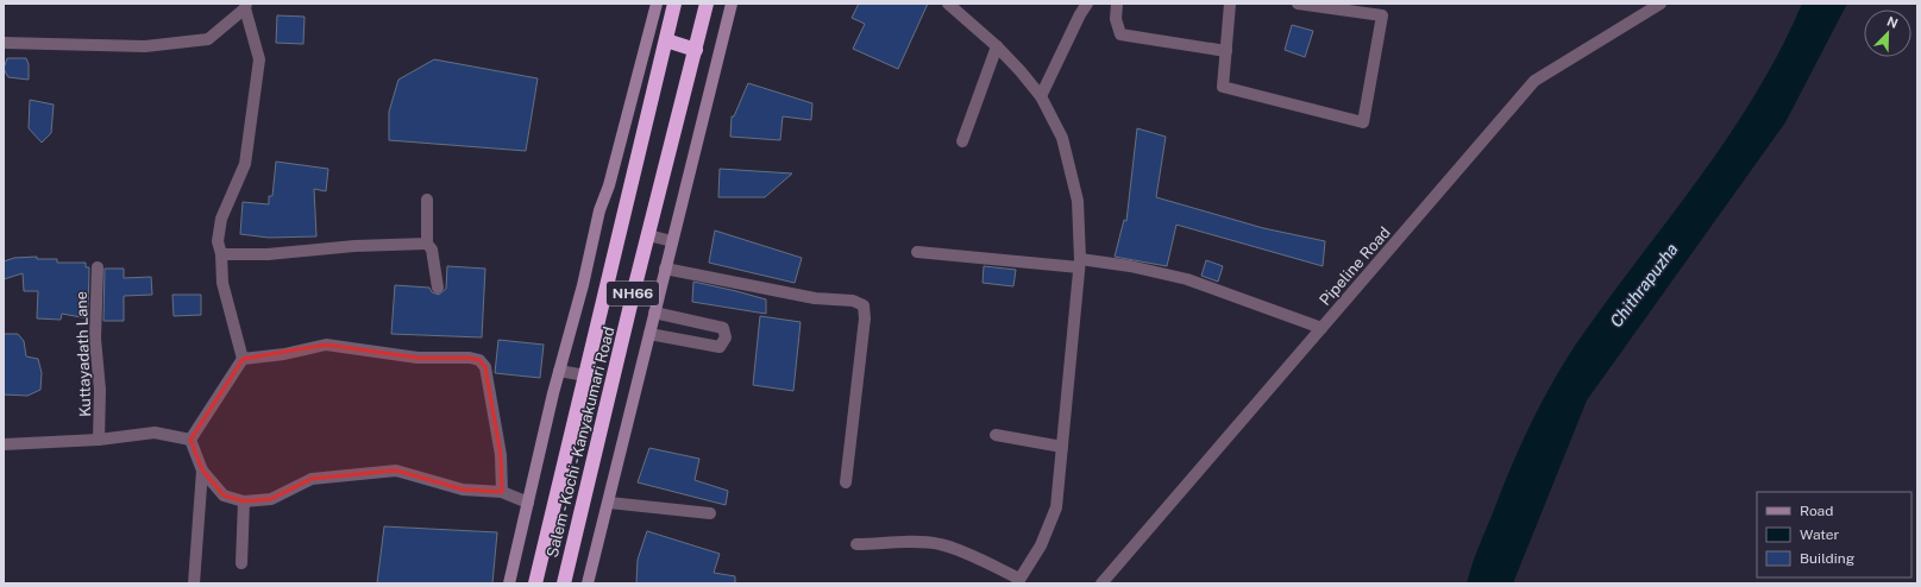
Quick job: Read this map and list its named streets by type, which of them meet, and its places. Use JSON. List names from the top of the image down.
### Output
{
  "streets": {
    "highway": ["NH66", "Salem - Kochi - Kanyakumari Road"],
    "street": ["Pipeline Road", "Kuttayadath Lane"]
  },
  "water": ["Chithrapuzha"],
  "legend": ["Road", "Water", "Building"],
  "north": "top right"
}
